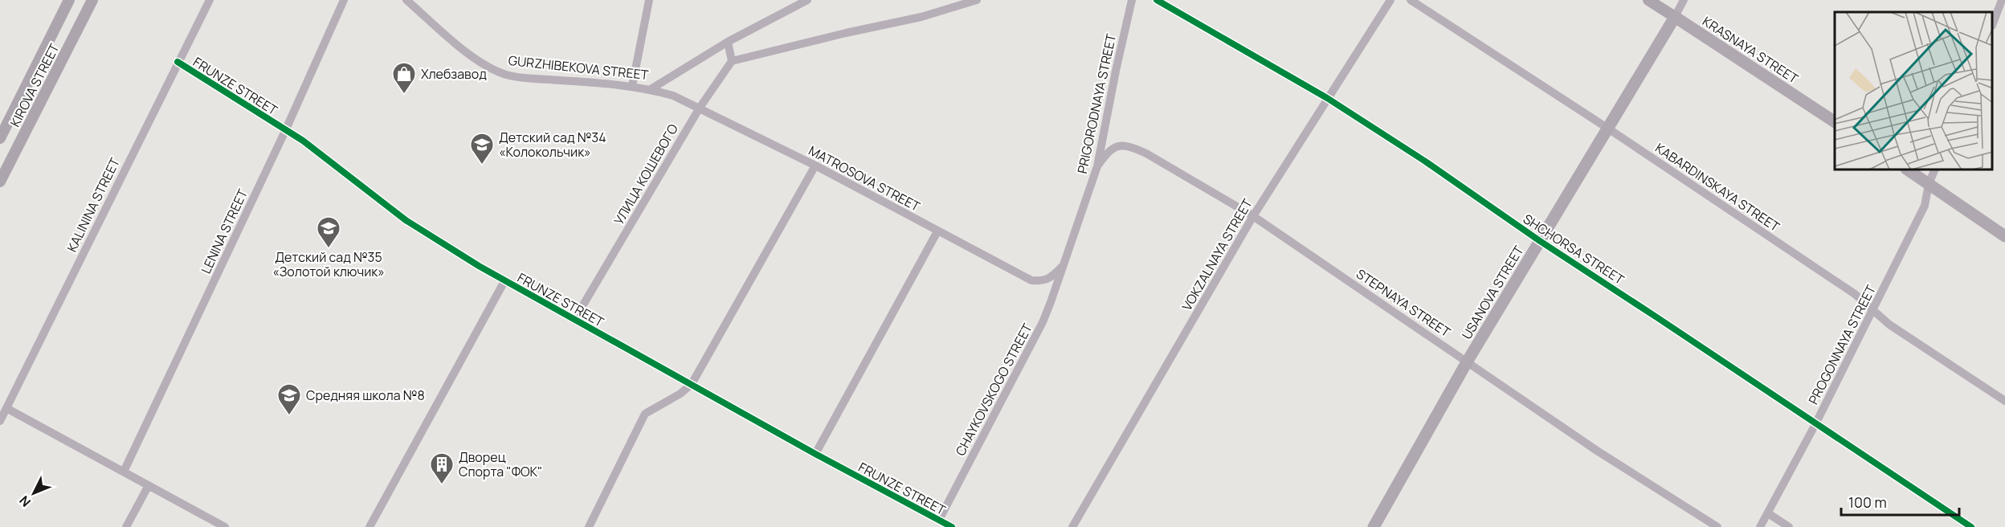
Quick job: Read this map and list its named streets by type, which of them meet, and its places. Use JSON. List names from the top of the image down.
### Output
{
  "streets": {
    "main road": ["KRASNAYA STREET", "USANOVA STREET"],
    "street": [
      "GURZHIBEKOVA STREET",
      "KIROVA STREET",
      "FRUNZE STREET",
      "PRIGORODNAYA STREET",
      "УЛИЦА КОШЕВОГО",
      "MATROSOVA STREET",
      "KABARDINSKAYA STREET",
      "KALININA STREET",
      "LENINA STREET",
      "SHCHORSA STREET",
      "VOKZALNAYA STREET",
      "STEPNAYA STREET",
      "PROGONNAYA STREET",
      "CHAYKOVSKOGO STREET"
    ]
  },
  "crossings": [
    ["KRASNAYA STREET", "USANOVA STREET"],
    ["GURZHIBEKOVA STREET", "MATROSOVA STREET"],
    ["FRUNZE STREET", "УЛИЦА КОШЕВОГО"],
    ["FRUNZE STREET", "KALININA STREET"],
    ["FRUNZE STREET", "LENINA STREET"],
    ["FRUNZE STREET", "CHAYKOVSKOGO STREET"],
    ["PRIGORODNAYA STREET", "MATROSOVA STREET"],
    ["PRIGORODNAYA STREET", "STEPNAYA STREET"],
    ["PRIGORODNAYA STREET", "CHAYKOVSKOGO STREET"],
    ["УЛИЦА КОШЕВОГО", "MATROSOVA STREET"],
    ["MATROSOVA STREET", "CHAYKOVSKOGO STREET"],
    ["KABARDINSKAYA STREET", "USANOVA STREET"],
    ["KABARDINSKAYA STREET", "PROGONNAYA STREET"],
    ["SHCHORSA STREET", "VOKZALNAYA STREET"],
    ["SHCHORSA STREET", "USANOVA STREET"],
    ["SHCHORSA STREET", "PROGONNAYA STREET"],
    ["VOKZALNAYA STREET", "STEPNAYA STREET"],
    ["USANOVA STREET", "STEPNAYA STREET"]
  ],
  "places": {
    "shop": ["Хлебзавод"],
    "school or university": ["Детский сад №34 «Колокольчик»", "Детский сад №35 «Золотой ключик»", "Средняя школа №8"],
    "building": ["Дворец Спорта \"ФОК\""]
  },
  "scale_bar": "100 m",
  "north": "bottom left"
}
